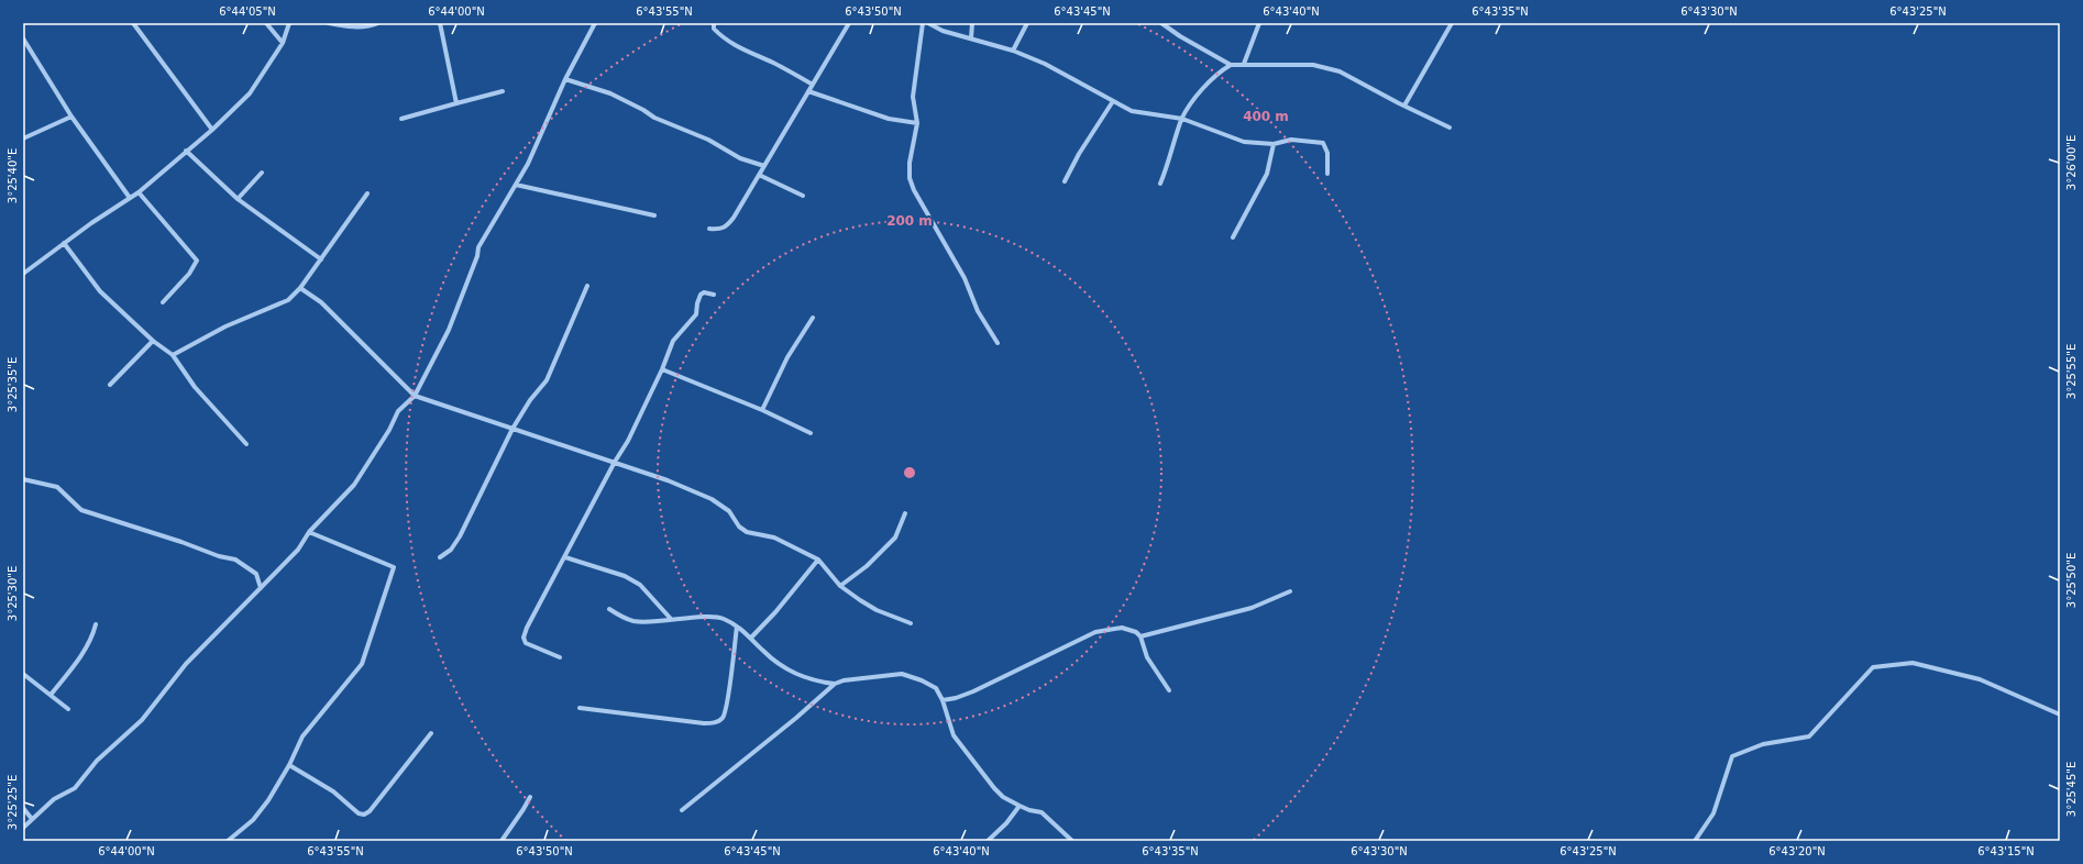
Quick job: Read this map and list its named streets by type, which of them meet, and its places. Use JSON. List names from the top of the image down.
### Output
{
  "coordinates": [
    "6°44'05\"N",
    "6°44'00\"N",
    "6°43'55\"N",
    "6°43'50\"N",
    "6°43'45\"N",
    "6°43'40\"N",
    "6°43'35\"N",
    "6°43'30\"N",
    "6°43'25\"N",
    "3°26'00\"E",
    "3°25'40\"E",
    "3°25'55\"E",
    "3°25'35\"E",
    "3°25'50\"E",
    "3°25'30\"E",
    "3°25'45\"E",
    "3°25'25\"E",
    "6°43'20\"N",
    "6°43'15\"N"
  ],
  "rings": ["400 m", "200 m"]
}
